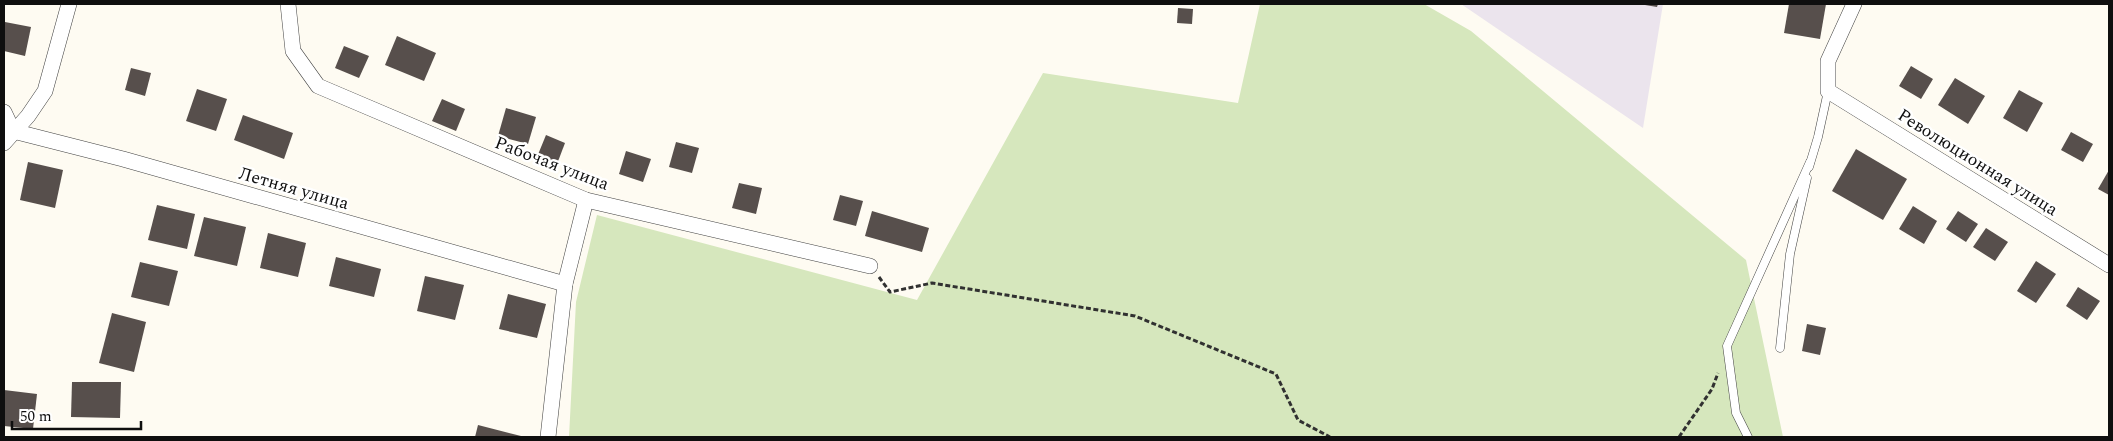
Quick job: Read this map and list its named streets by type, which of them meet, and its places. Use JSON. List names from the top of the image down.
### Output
{
  "streets": {
    "street": ["Революционная улица", "Рабочая улица", "Летняя улица"]
  },
  "scale_bar": "50 m"
}
